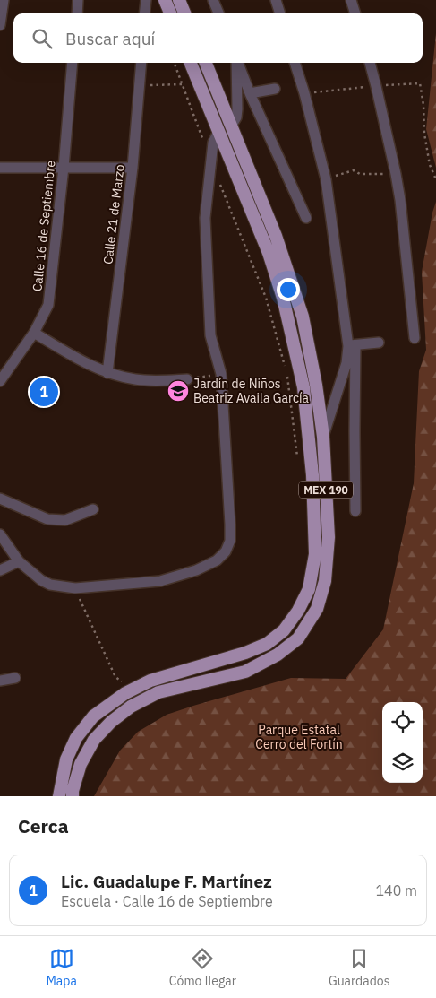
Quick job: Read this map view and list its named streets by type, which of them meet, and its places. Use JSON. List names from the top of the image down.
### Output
{
  "streets": {
    "main road": ["MEX 190"],
    "street": ["Calle 21 de Marzo", "Calle 16 de Septiembre"]
  },
  "parks": ["Parque Estatal Cerro del Fortín"],
  "places": {
    "school or university": ["Jardín de Niños Beatriz Availa García"]
  },
  "page": {
    "search": "Buscar aquí",
    "pins": "1",
    "heading": "Cerca",
    "list": [
      {
        "mark": "1",
        "name": "Lic. Guadalupe F. Martínez",
        "note": "Escuela · Calle 16 de Septiembre",
        "value": "140 m"
      }
    ],
    "nav": ["Mapa", "Cómo llegar", "Guardados"]
  }
}
